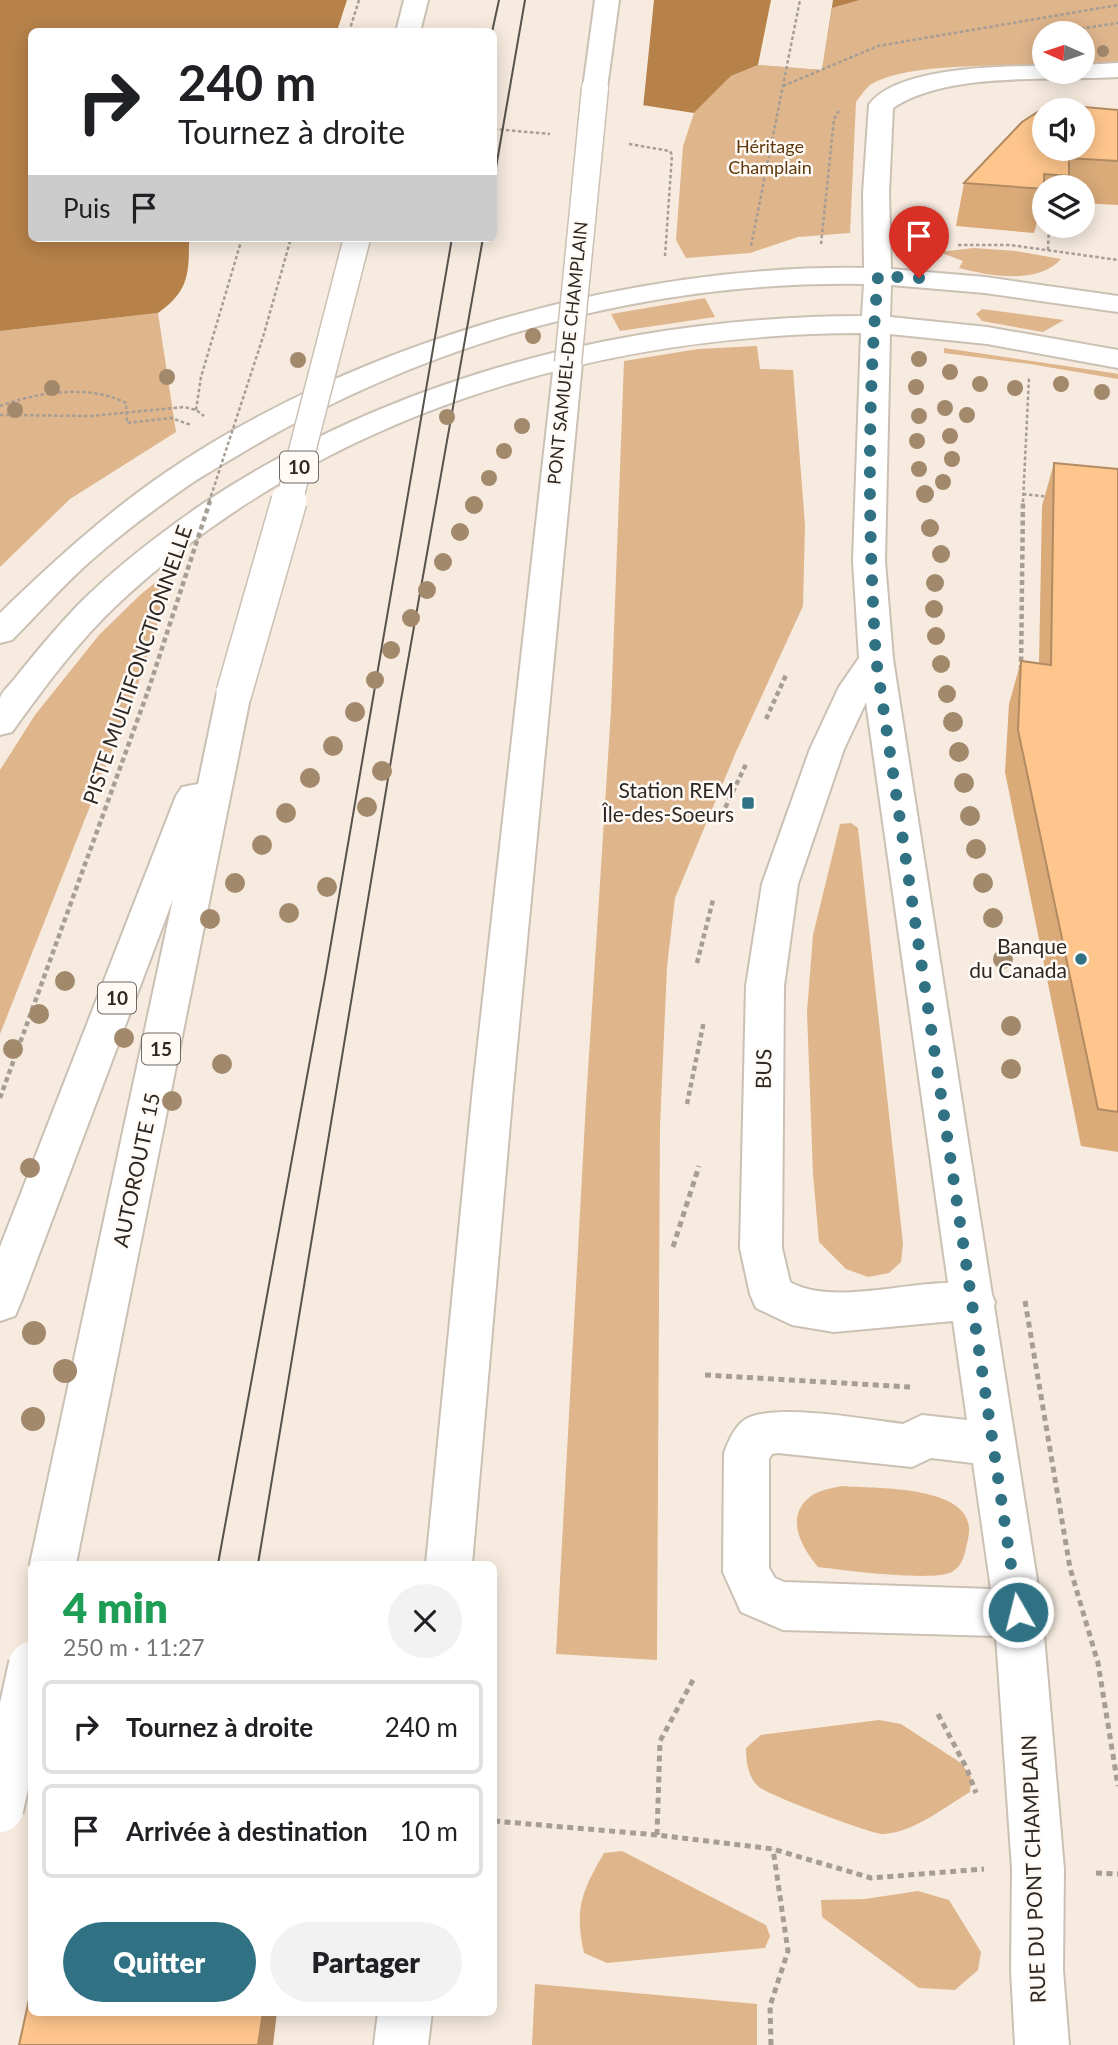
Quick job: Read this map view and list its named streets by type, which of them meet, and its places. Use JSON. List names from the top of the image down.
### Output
{
  "streets": {
    "main road": [
      "PONT SAMUEL-DE CHAMPLAIN",
      "10",
      "15",
      "BUS",
      "AUTOROUTE 15",
      "RUE DU PONT CHAMPLAIN"
    ],
    "path": ["PISTE MULTIFONCTIONNELLE"]
  },
  "crossings": [
    ["10", "AUTOROUTE 15"],
    ["BUS", "RUE DU PONT CHAMPLAIN"]
  ],
  "parks": ["Héritage Champlain"],
  "places": {
    "transit": ["Station REM Île-des-Soeurs"],
    "other": ["Banque du Canada"]
  },
  "north": "left",
  "page": {
    "turn": ["240 m", "Tournez à droite"],
    "then": "Puis",
    "heading": ["4 min", "250 m · 11:27"],
    "list": [
      {
        "name": "Tournez à droite",
        "value": "240 m"
      },
      {
        "name": "Arrivée à destination",
        "value": "10 m"
      }
    ],
    "buttons": ["Quitter", "Partager"]
  }
}
